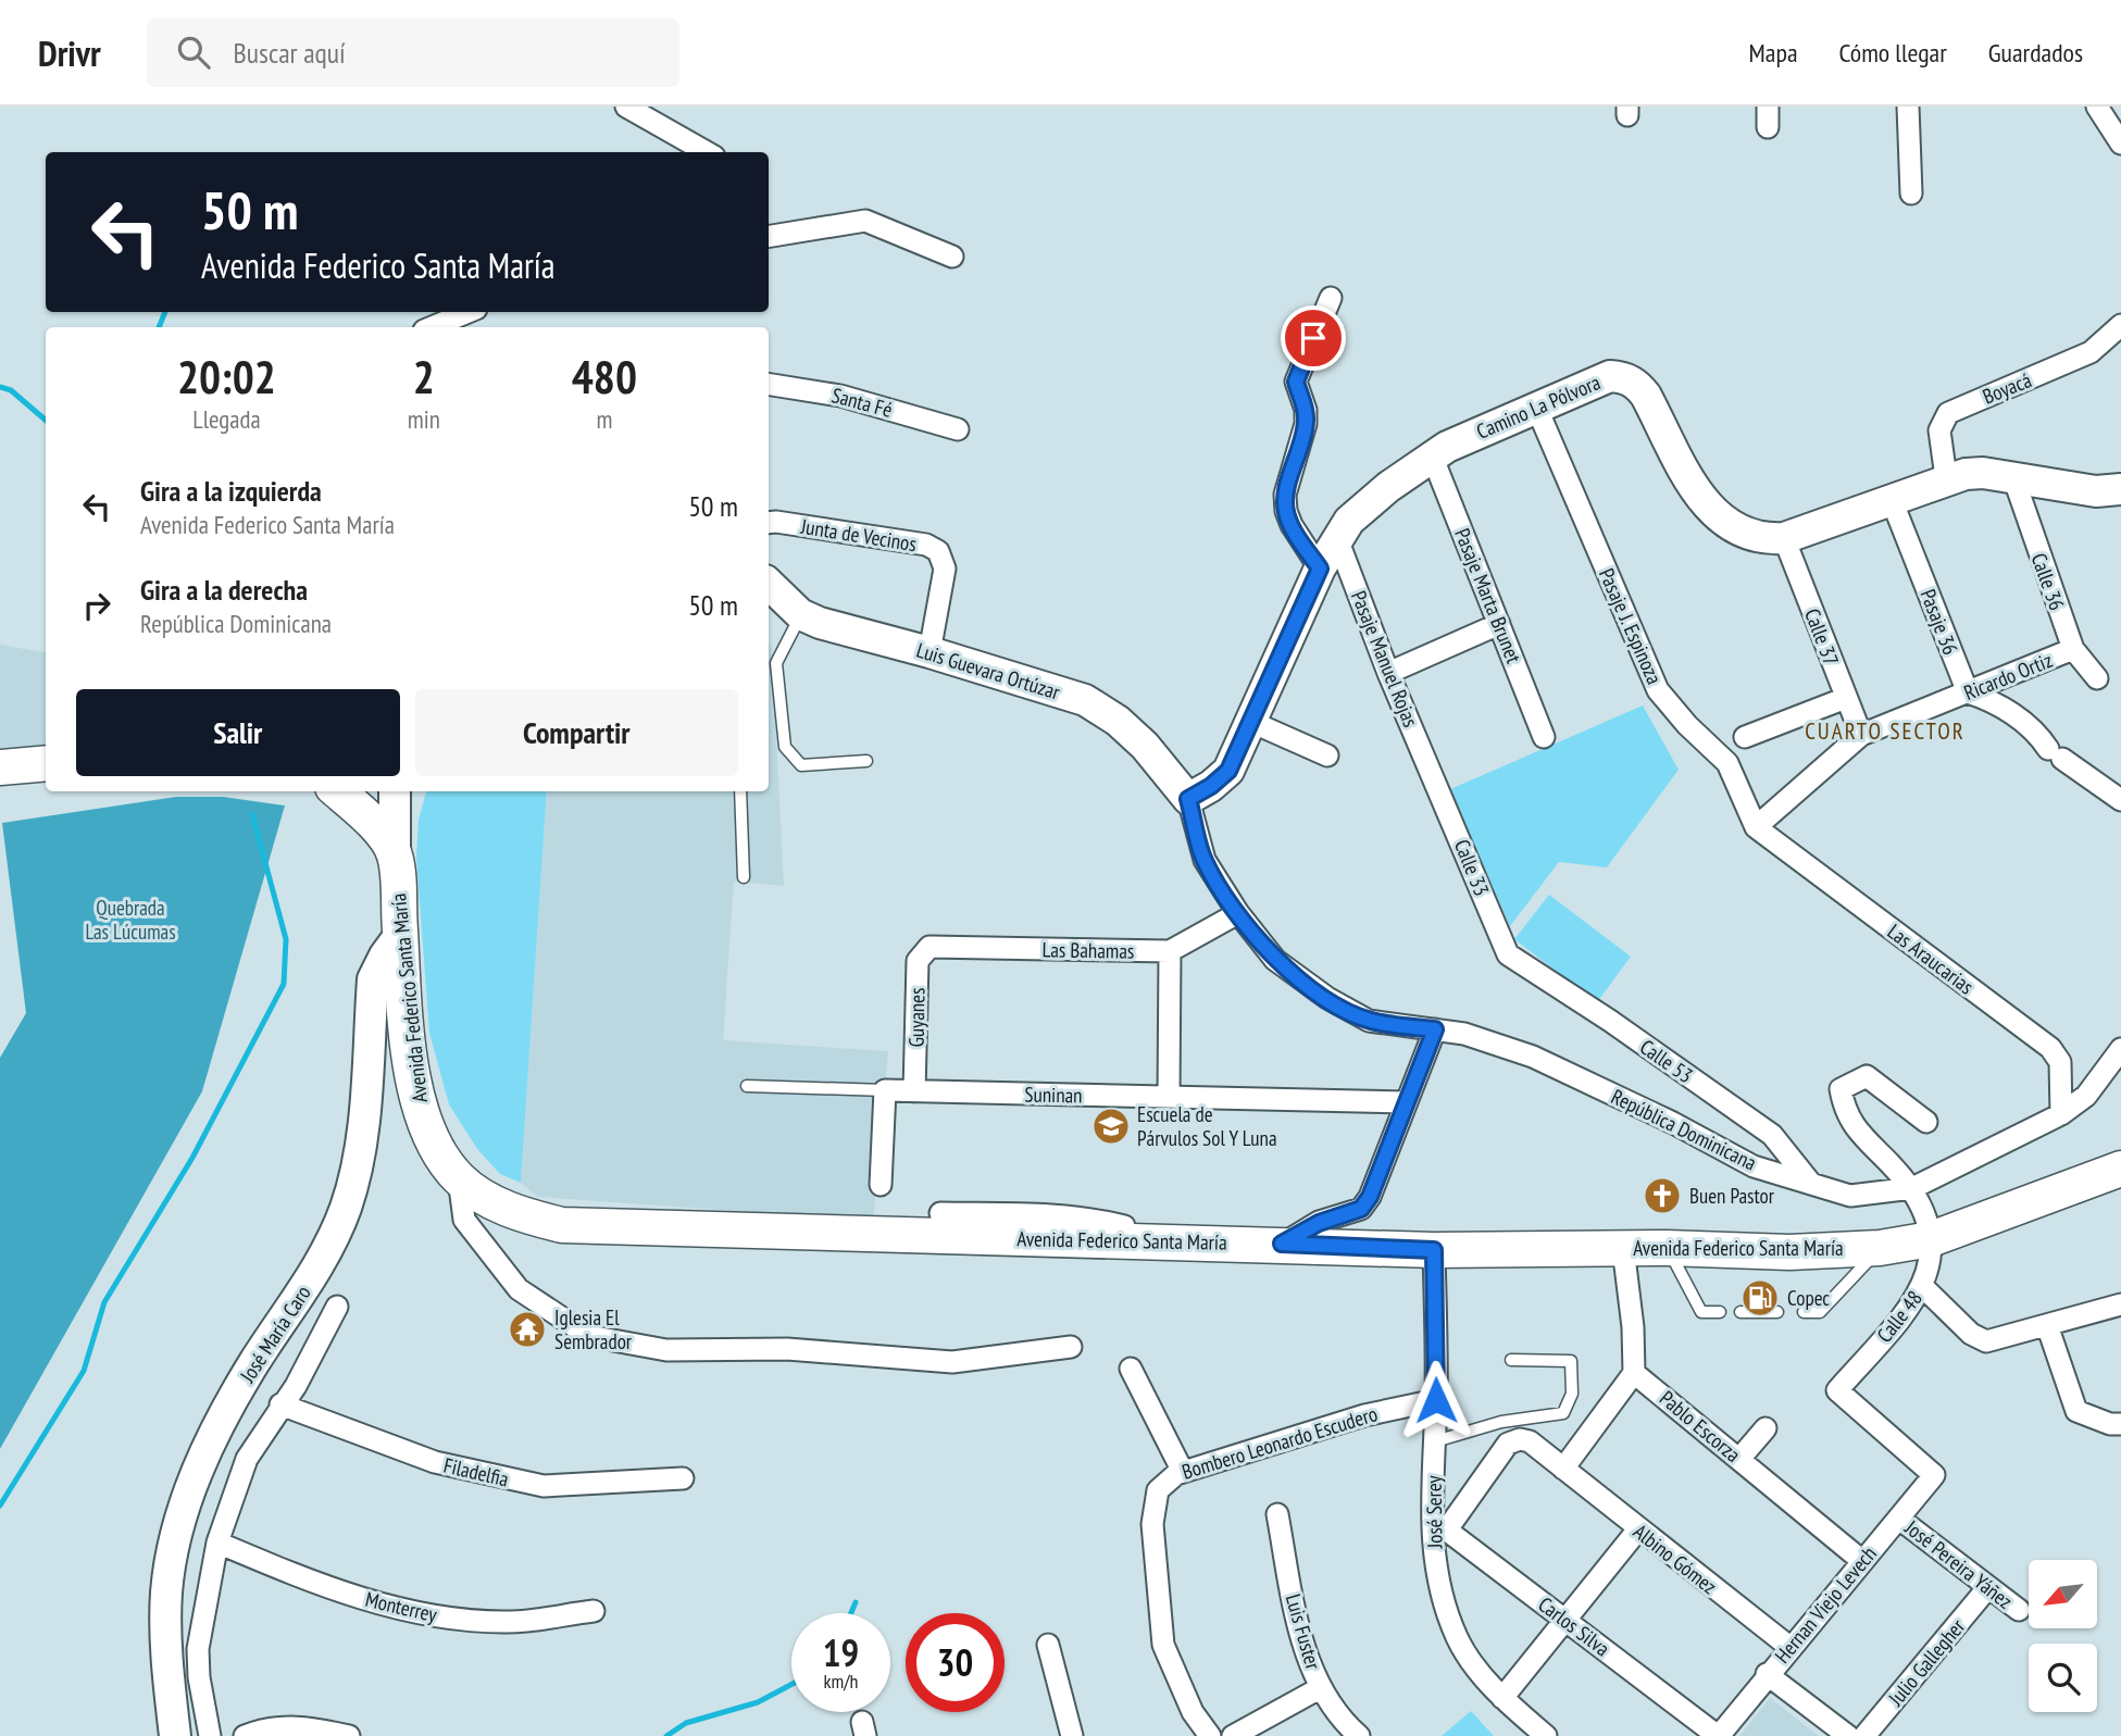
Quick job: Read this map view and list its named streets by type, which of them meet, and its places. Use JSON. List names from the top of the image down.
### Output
{
  "streets": {
    "main road": ["Avenida Federico Santa María"],
    "street": [
      "Boyacá",
      "Santa Fé",
      "Camino La Pólvora",
      "Junta de Vecinos",
      "Calle 36",
      "Pasaje Marta Brunet",
      "Pasaje 36",
      "Pasaje J. Espinoza",
      "Calle 37",
      "Pasaje Manuel Rojas",
      "Luis Guevara Ortúzar",
      "Ricardo Ortiz",
      "Calle 33",
      "Las Bahamas",
      "Las Araucarias",
      "Guyanes",
      "Calle 53",
      "Suninan",
      "República Dominicana",
      "Calle 48",
      "José María Caro",
      "Pablo Escorza",
      "Bombero Leonardo Escudero",
      "Filadelfia",
      "José Serey",
      "Albino Gómez",
      "José Pereira Yáñez",
      "Hernan Viejo Levech",
      "Monterrey",
      "Carlos Silva",
      "Luis Fuster",
      "Julio Gallegher"
    ]
  },
  "crossings": [
    ["Boyacá", "Camino La Pólvora"],
    ["Camino La Pólvora", "Calle 36"],
    ["Camino La Pólvora", "Pasaje Marta Brunet"],
    ["Camino La Pólvora", "Pasaje 36"],
    ["Camino La Pólvora", "Pasaje J. Espinoza"],
    ["Camino La Pólvora", "Calle 37"],
    ["Camino La Pólvora", "Pasaje Manuel Rojas"],
    ["Camino La Pólvora", "Luis Guevara Ortúzar"],
    ["Camino La Pólvora", "República Dominicana"],
    ["Junta de Vecinos", "Luis Guevara Ortúzar"],
    ["Calle 36", "Ricardo Ortiz"],
    ["Pasaje 36", "Ricardo Ortiz"],
    ["Pasaje J. Espinoza", "Ricardo Ortiz"],
    ["Pasaje J. Espinoza", "Las Araucarias"],
    ["Calle 37", "Ricardo Ortiz"],
    ["Pasaje Manuel Rojas", "Calle 33"],
    ["Luis Guevara Ortúzar", "República Dominicana"],
    ["Ricardo Ortiz", "Las Araucarias"],
    ["Calle 33", "Calle 53"],
    ["Las Bahamas", "Guyanes"],
    ["Las Araucarias", "República Dominicana"],
    ["Avenida Federico Santa María", "Calle 48"],
    ["Avenida Federico Santa María", "José María Caro"],
    ["Avenida Federico Santa María", "José Serey"],
    ["Guyanes", "Suninan"],
    ["Calle 53", "República Dominicana"],
    ["República Dominicana", "Calle 48"],
    ["Calle 48", "Hernan Viejo Levech"],
    ["José María Caro", "Filadelfia"],
    ["José María Caro", "Monterrey"],
    ["Pablo Escorza", "Hernan Viejo Levech"],
    ["Bombero Leonardo Escudero", "José Serey"],
    ["José Serey", "Albino Gómez"],
    ["José Serey", "Carlos Silva"],
    ["Albino Gómez", "Hernan Viejo Levech"],
    ["Albino Gómez", "Carlos Silva"],
    ["José Pereira Yáñez", "Hernan Viejo Levech"],
    ["José Pereira Yáñez", "Julio Gallegher"],
    ["Hernan Viejo Levech", "Carlos Silva"]
  ],
  "districts": ["CUARTO SECTOR"],
  "parks": ["Quebrada Las Lúcumas"],
  "places": {
    "school or university": ["Escuela de Párvulos Sol Y Luna"],
    "church": ["Buen Pastor"],
    "fuel station": ["Copec"],
    "temple": ["Iglesia El Sembrador"]
  },
  "north": "bottom left",
  "page": {
    "header": "Drivr",
    "search": "Buscar aquí",
    "nav": ["Mapa", "Cómo llegar", "Guardados"],
    "turn": ["50 m", "Avenida Federico Santa María"],
    "eta": [
      "20:02",
      "Llegada",
      "2",
      "min",
      "480",
      "m"
    ],
    "list": [
      {
        "name": "Gira a la izquierda",
        "note": "Avenida Federico Santa María",
        "value": "50 m"
      },
      {
        "name": "Gira a la derecha",
        "note": "República Dominicana",
        "value": "50 m"
      }
    ],
    "buttons": ["Salir", "Compartir"],
    "speed": "19 km/h",
    "limit": "30"
  }
}
